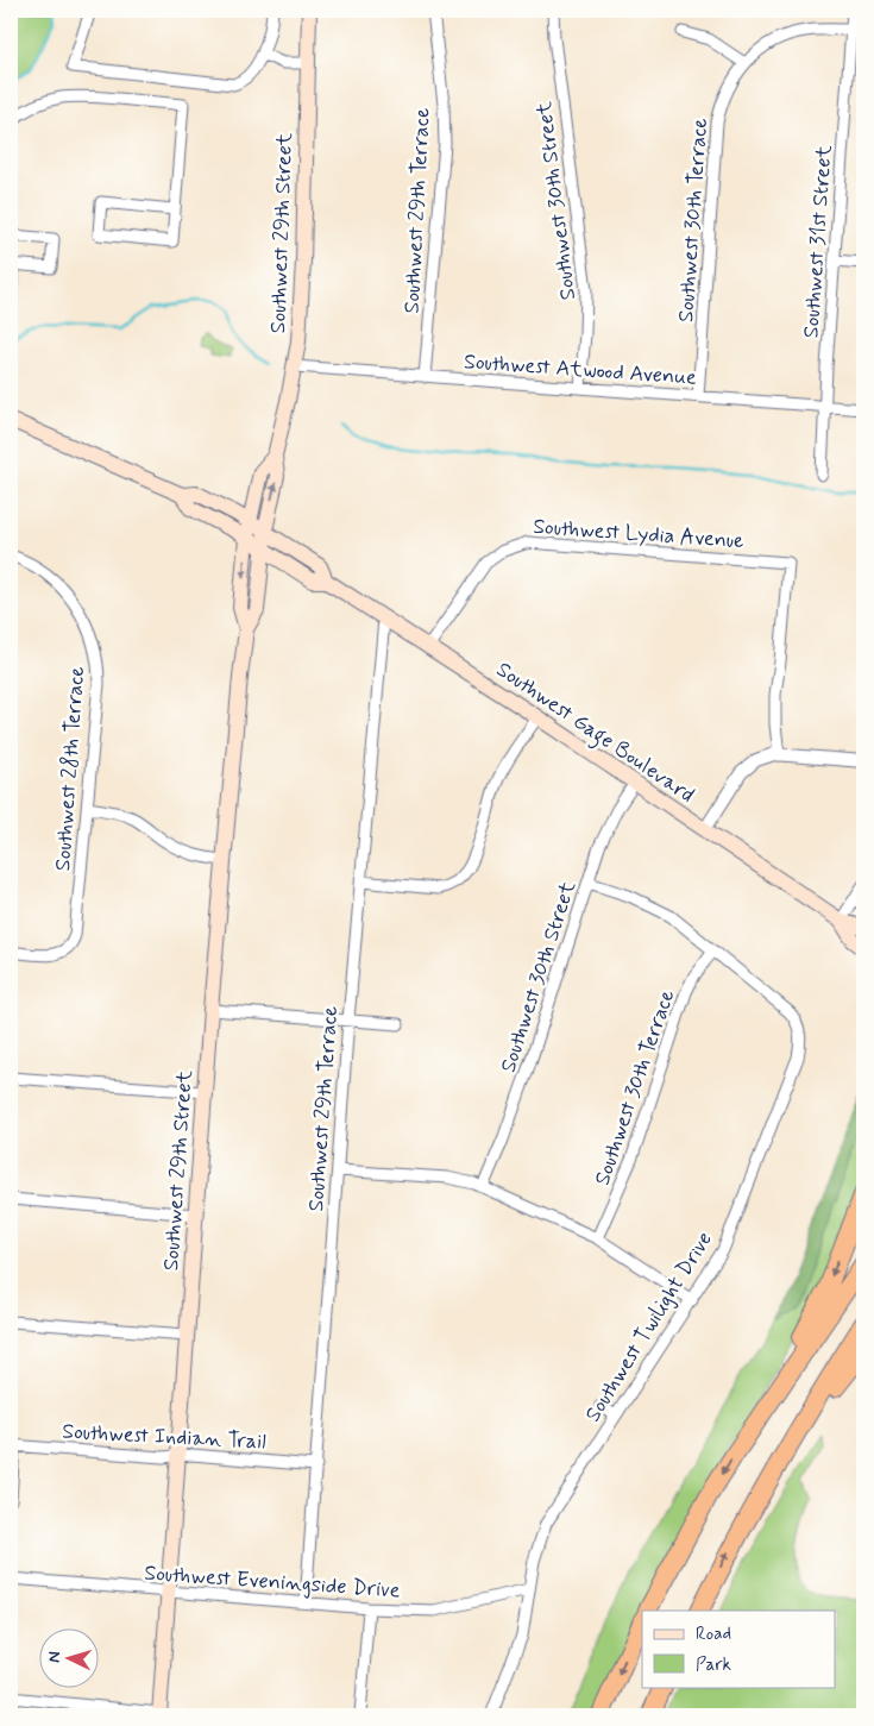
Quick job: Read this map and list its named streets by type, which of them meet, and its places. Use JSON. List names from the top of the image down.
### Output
{
  "streets": {
    "main road": ["Southwest 29th Street", "Southwest Gage Boulevard"],
    "street": [
      "Southwest 30th Street",
      "Southwest 29th Terrace",
      "Southwest 30th Terrace",
      "Southwest 31st Street",
      "Southwest Atwood Avenue",
      "Southwest Lydia Avenue",
      "Southwest 28th Terrace",
      "Southwest Twilight Drive",
      "Southwest Indian Trail",
      "Southwest Eveningside Drive"
    ]
  },
  "crossings": [
    ["Southwest 30th Street", "Southwest Atwood Avenue"],
    ["Southwest 30th Street", "Southwest Gage Boulevard"],
    ["Southwest 30th Street", "Southwest Twilight Drive"],
    ["Southwest 29th Terrace", "Southwest Atwood Avenue"],
    ["Southwest 29th Terrace", "Southwest Gage Boulevard"],
    ["Southwest 29th Terrace", "Southwest Indian Trail"],
    ["Southwest 29th Terrace", "Southwest Eveningside Drive"],
    ["Southwest 30th Terrace", "Southwest 31st Street"],
    ["Southwest 30th Terrace", "Southwest Atwood Avenue"],
    ["Southwest 30th Terrace", "Southwest Twilight Drive"],
    ["Southwest 29th Street", "Southwest Atwood Avenue"],
    ["Southwest 29th Street", "Southwest Gage Boulevard"],
    ["Southwest 29th Street", "Southwest Indian Trail"],
    ["Southwest 29th Street", "Southwest Eveningside Drive"],
    ["Southwest 31st Street", "Southwest Atwood Avenue"],
    ["Southwest Lydia Avenue", "Southwest Gage Boulevard"],
    ["Southwest Twilight Drive", "Southwest Eveningside Drive"]
  ],
  "legend": ["Road", "Park"],
  "north": "left"
}
